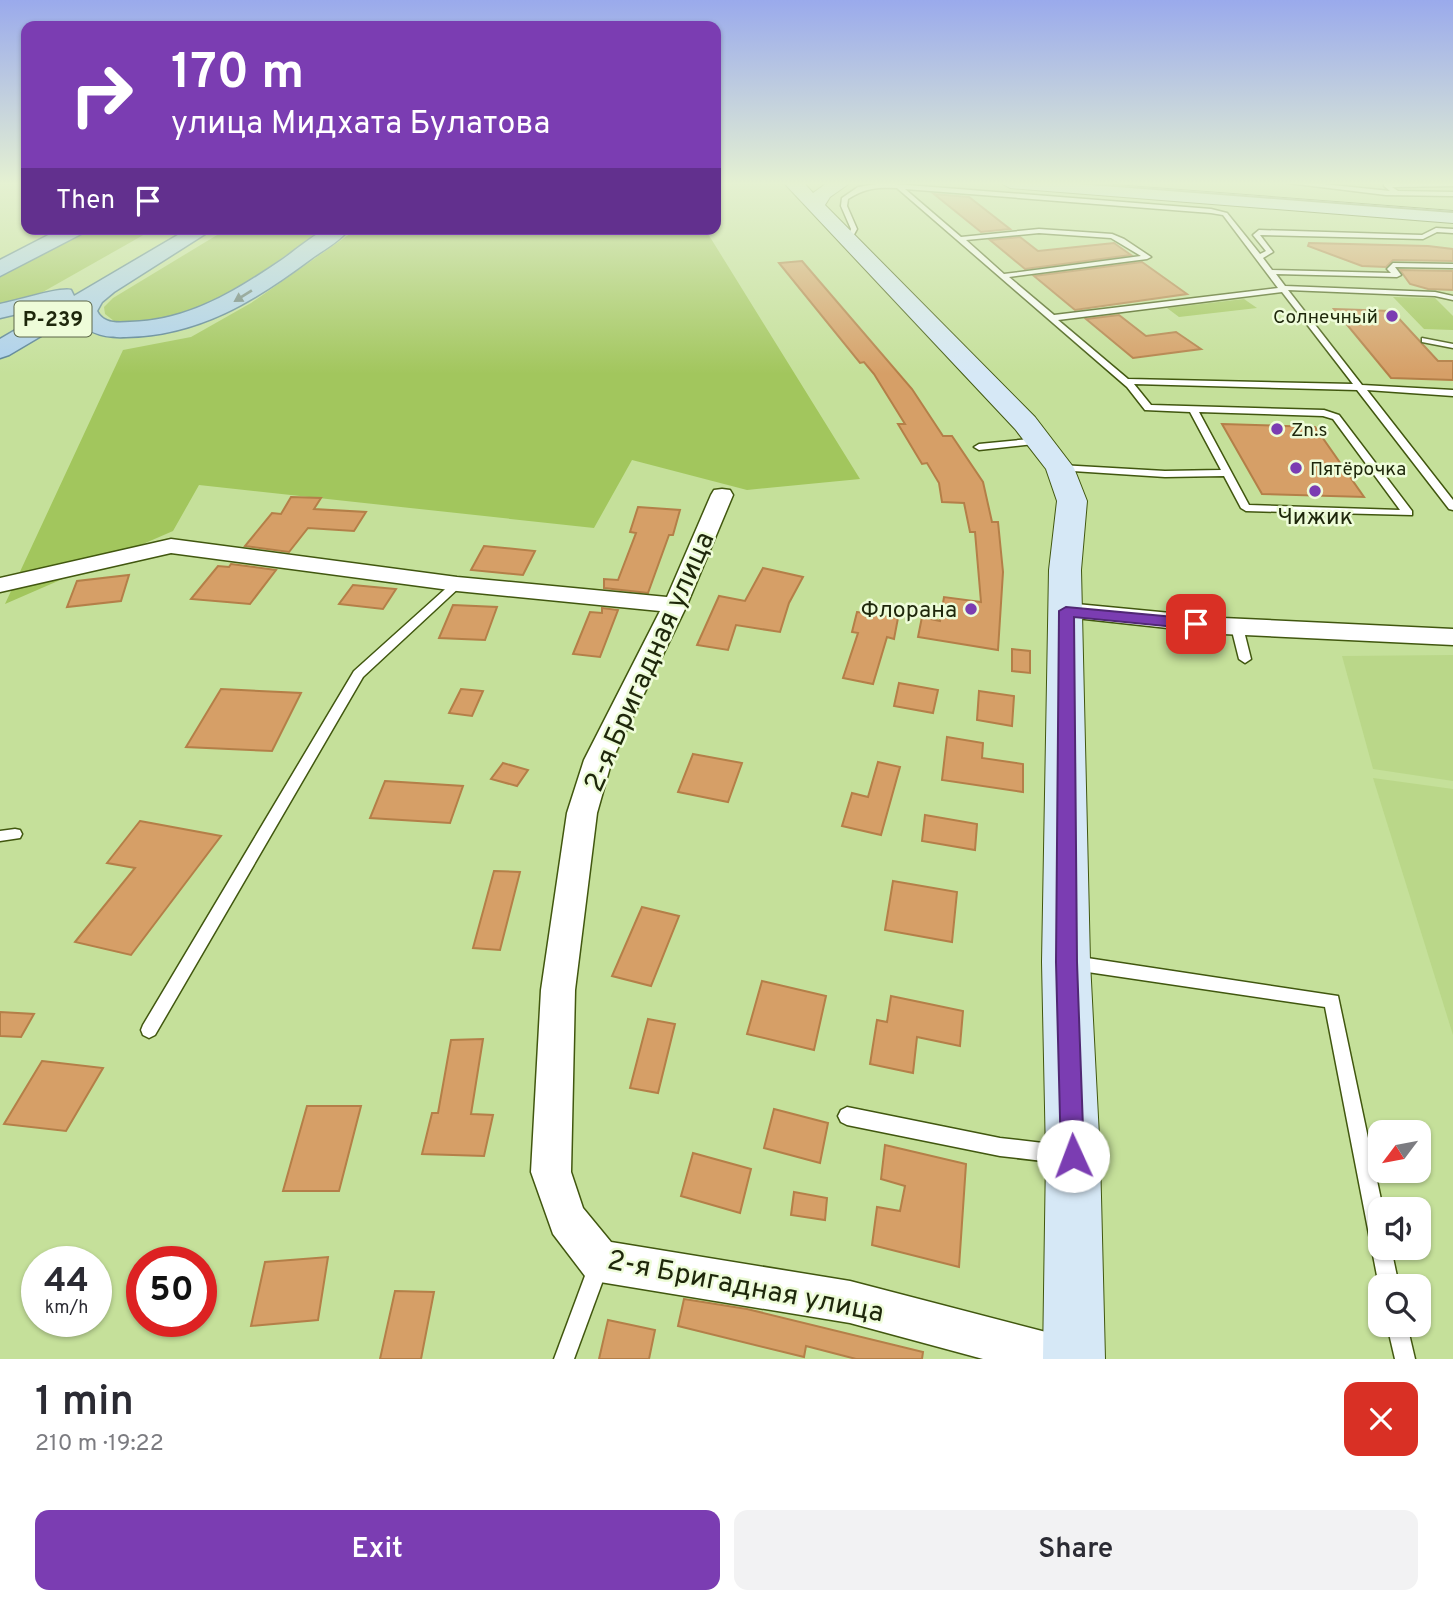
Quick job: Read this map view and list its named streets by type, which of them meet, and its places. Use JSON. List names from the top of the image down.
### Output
{
  "streets": {
    "main road": ["Р-239"],
    "street": ["2-я Бригадная улица"]
  },
  "places": [
    "Солнечный",
    "Zn.s",
    "Пятёрочка",
    "Чижик",
    "Флорана"
  ],
  "north": "bottom left",
  "page": {
    "turn": ["170 m", "улица Мидхата Булатова"],
    "then": "Then",
    "speed": "44 km/h",
    "limit": "50",
    "heading": ["1 min", "210 m · 19:22"],
    "buttons": ["Exit", "Share"]
  }
}
